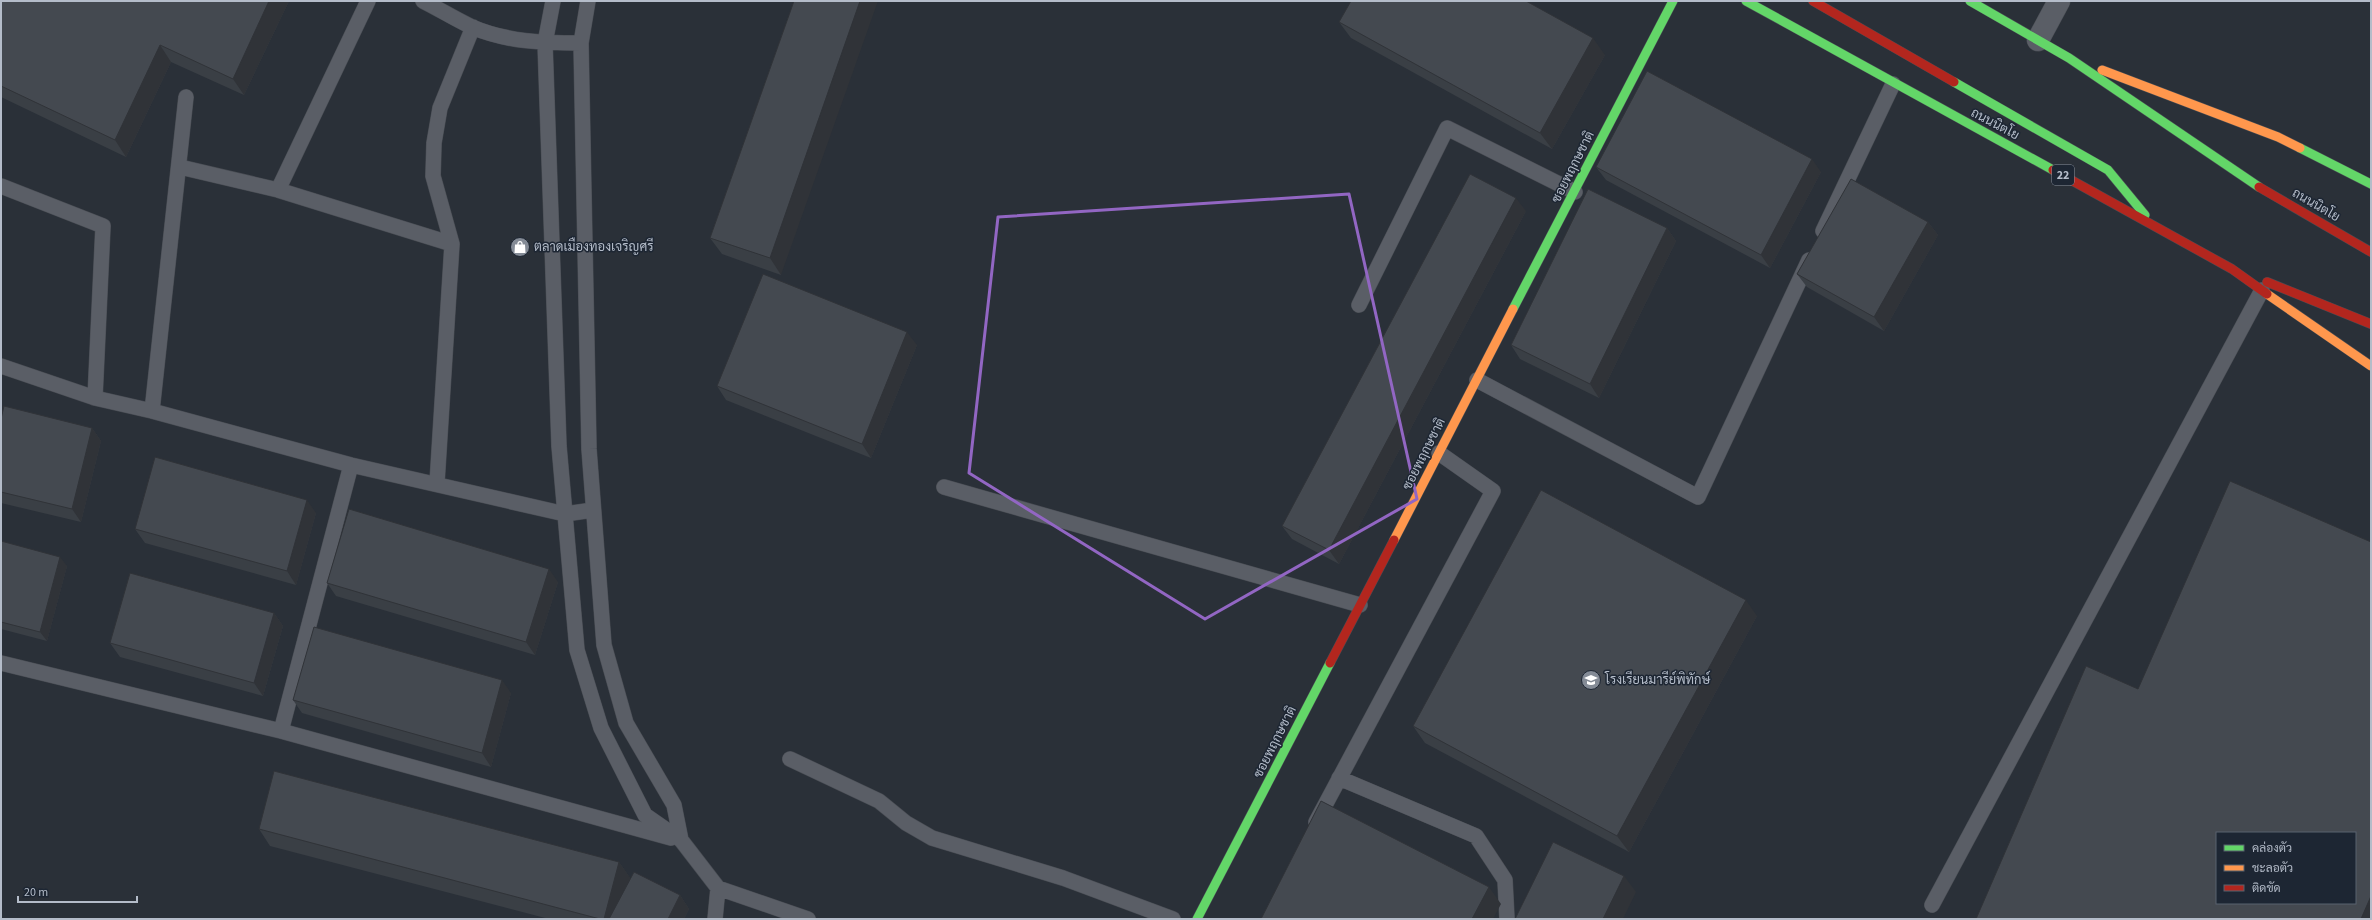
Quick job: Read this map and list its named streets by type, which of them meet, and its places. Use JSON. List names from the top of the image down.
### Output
{
  "streets": {
    "main road": ["ถนนนิตโย", "ซอยพฤกษชาติ", "22"]
  },
  "places": {
    "shop": ["ตลาดเมืองทองเจริญศรี"],
    "school or university": ["โรงเรียนมารีย์พิทักษ์"]
  },
  "legend": ["คล่องตัว", "ชะลอตัว", "ติดขัด"],
  "scale_bar": "20 m"
}
